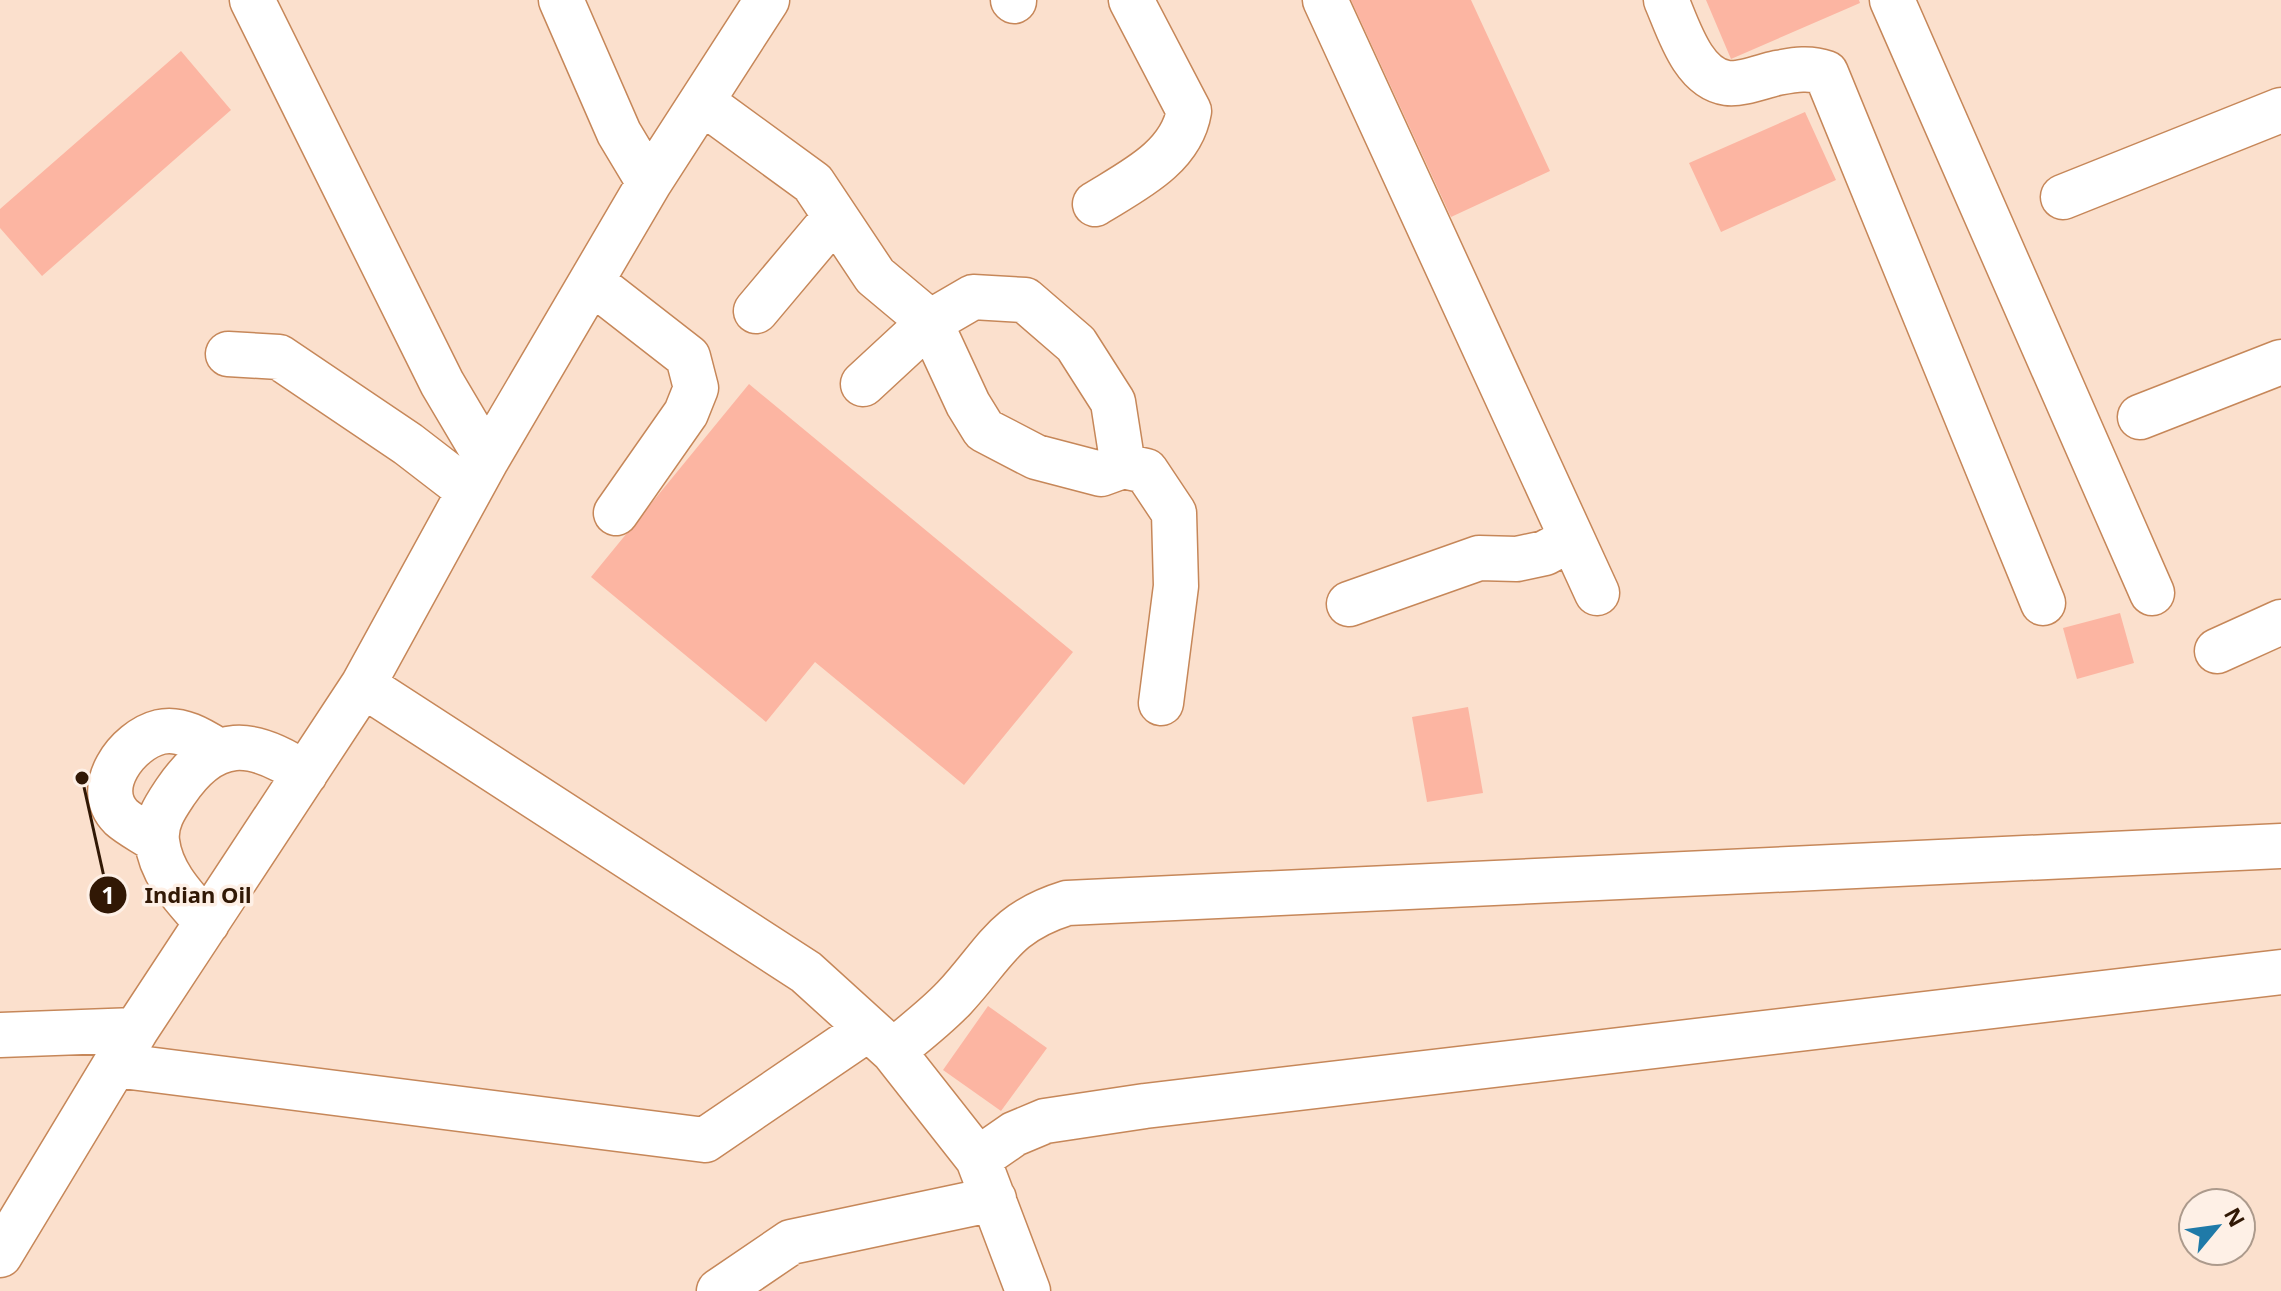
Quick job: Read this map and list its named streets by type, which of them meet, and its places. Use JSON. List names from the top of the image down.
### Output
{
  "places": ["Indian Oil"],
  "north": "top right"
}
